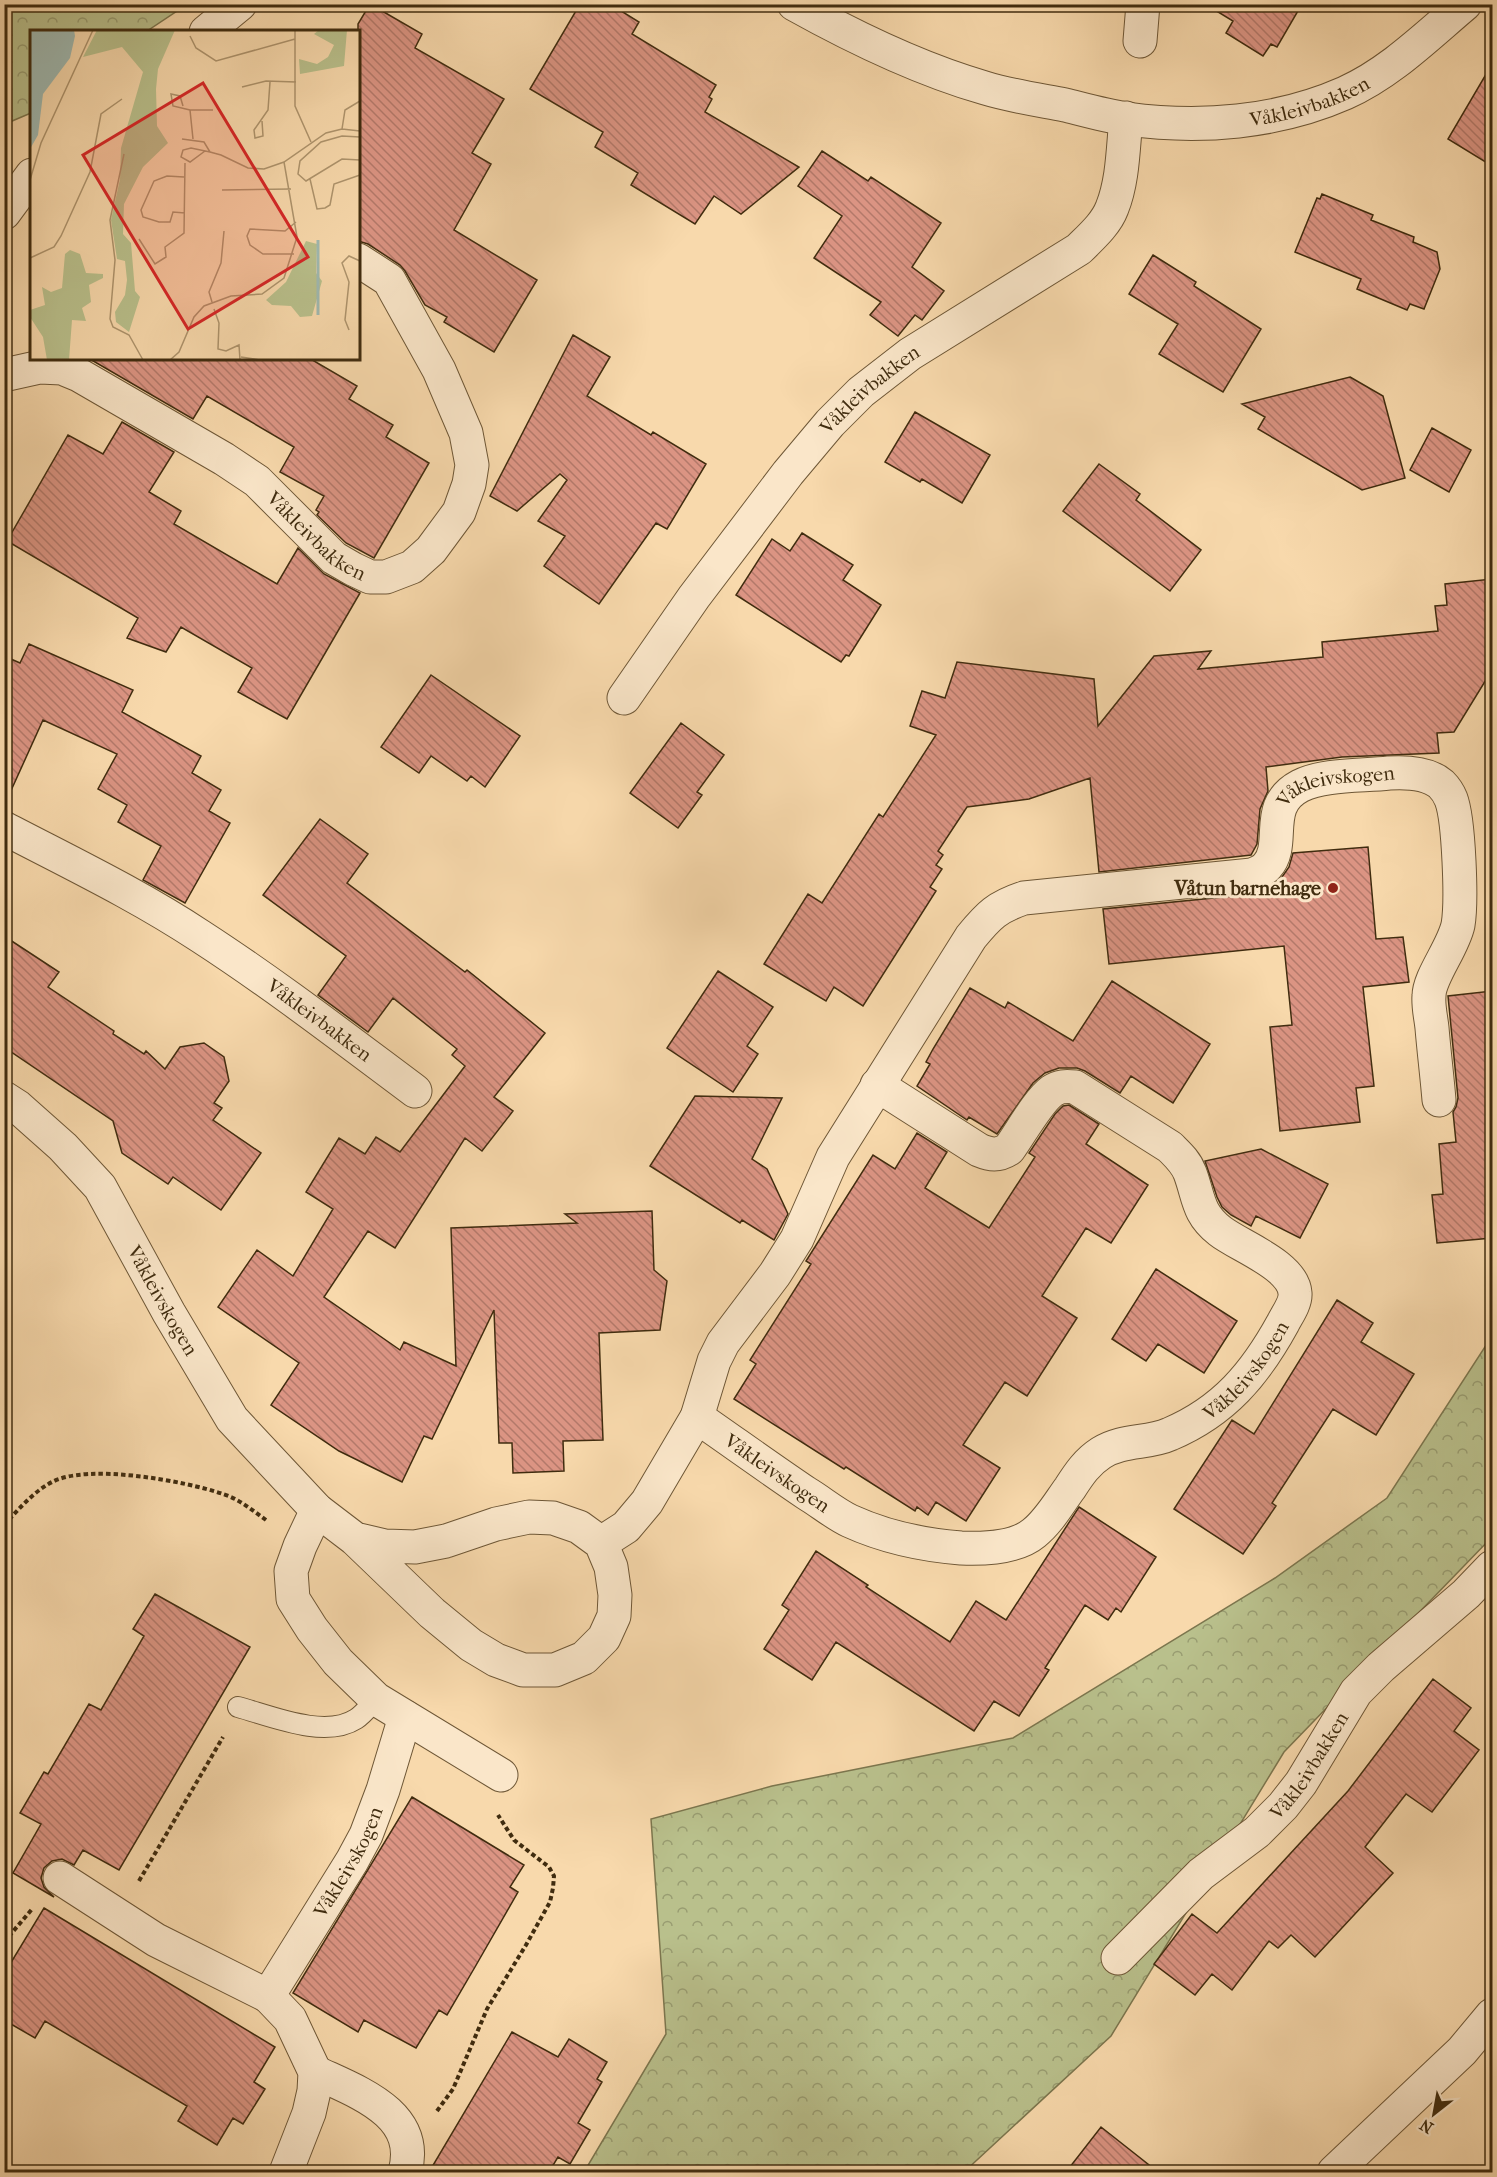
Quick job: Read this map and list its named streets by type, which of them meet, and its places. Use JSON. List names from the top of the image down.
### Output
{
  "streets": {
    "street": ["Våkleivbakken", "Våkleivskogen"]
  },
  "places": ["Våtun barnehage"],
  "north": "bottom left"
}
